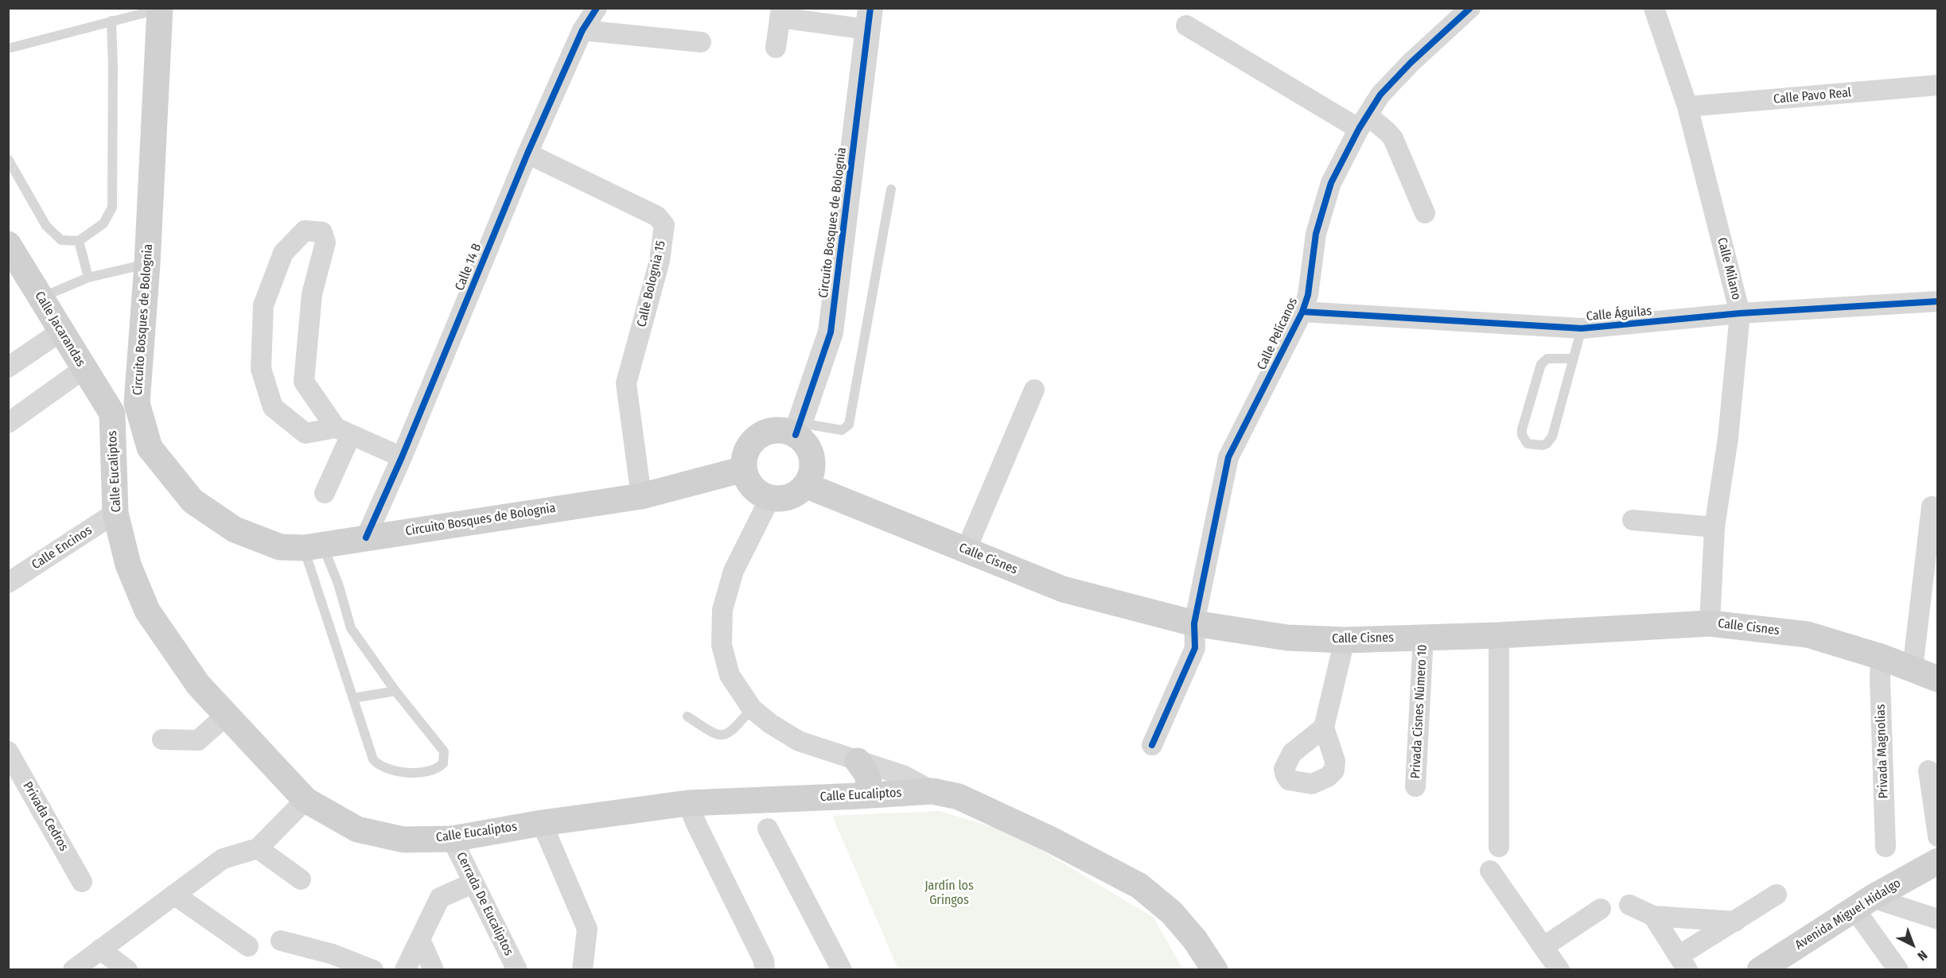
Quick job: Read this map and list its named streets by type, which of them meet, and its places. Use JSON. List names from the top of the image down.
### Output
{
  "streets": {
    "main road": [
      "Circuito Bosques de Bolognia",
      "Calle Jacarandas",
      "Calle Eucaliptos",
      "Calle Cisnes",
      "Avenida Miguel Hidalgo"
    ],
    "street": [
      "Calle Pavo Real",
      "Calle 14 B",
      "Calle Milano",
      "Calle Bolognia 15",
      "Calle Águilas",
      "Calle Pelícanos",
      "Calle Encinos",
      "Privada Cisnes Número 10",
      "Privada Magnolias",
      "Privada Cedros",
      "Cerrada De Eucaliptos"
    ]
  },
  "crossings": [
    ["Calle Pavo Real", "Calle Milano"],
    ["Circuito Bosques de Bolognia", "Calle 14 B"],
    ["Circuito Bosques de Bolognia", "Calle Bolognia 15"],
    ["Circuito Bosques de Bolognia", "Calle Cisnes"],
    ["Calle 14 B", "Calle Bolognia 15"],
    ["Calle Milano", "Calle Águilas"],
    ["Calle Milano", "Calle Cisnes"],
    ["Calle Águilas", "Calle Pelícanos"],
    ["Calle Jacarandas", "Calle Eucaliptos"],
    ["Calle Pelícanos", "Calle Cisnes"],
    ["Calle Eucaliptos", "Calle Encinos"],
    ["Calle Eucaliptos", "Cerrada De Eucaliptos"],
    ["Calle Cisnes", "Privada Cisnes Número 10"],
    ["Calle Cisnes", "Privada Magnolias"]
  ],
  "parks": ["Jardín los Gringos"],
  "north": "bottom right"
}
